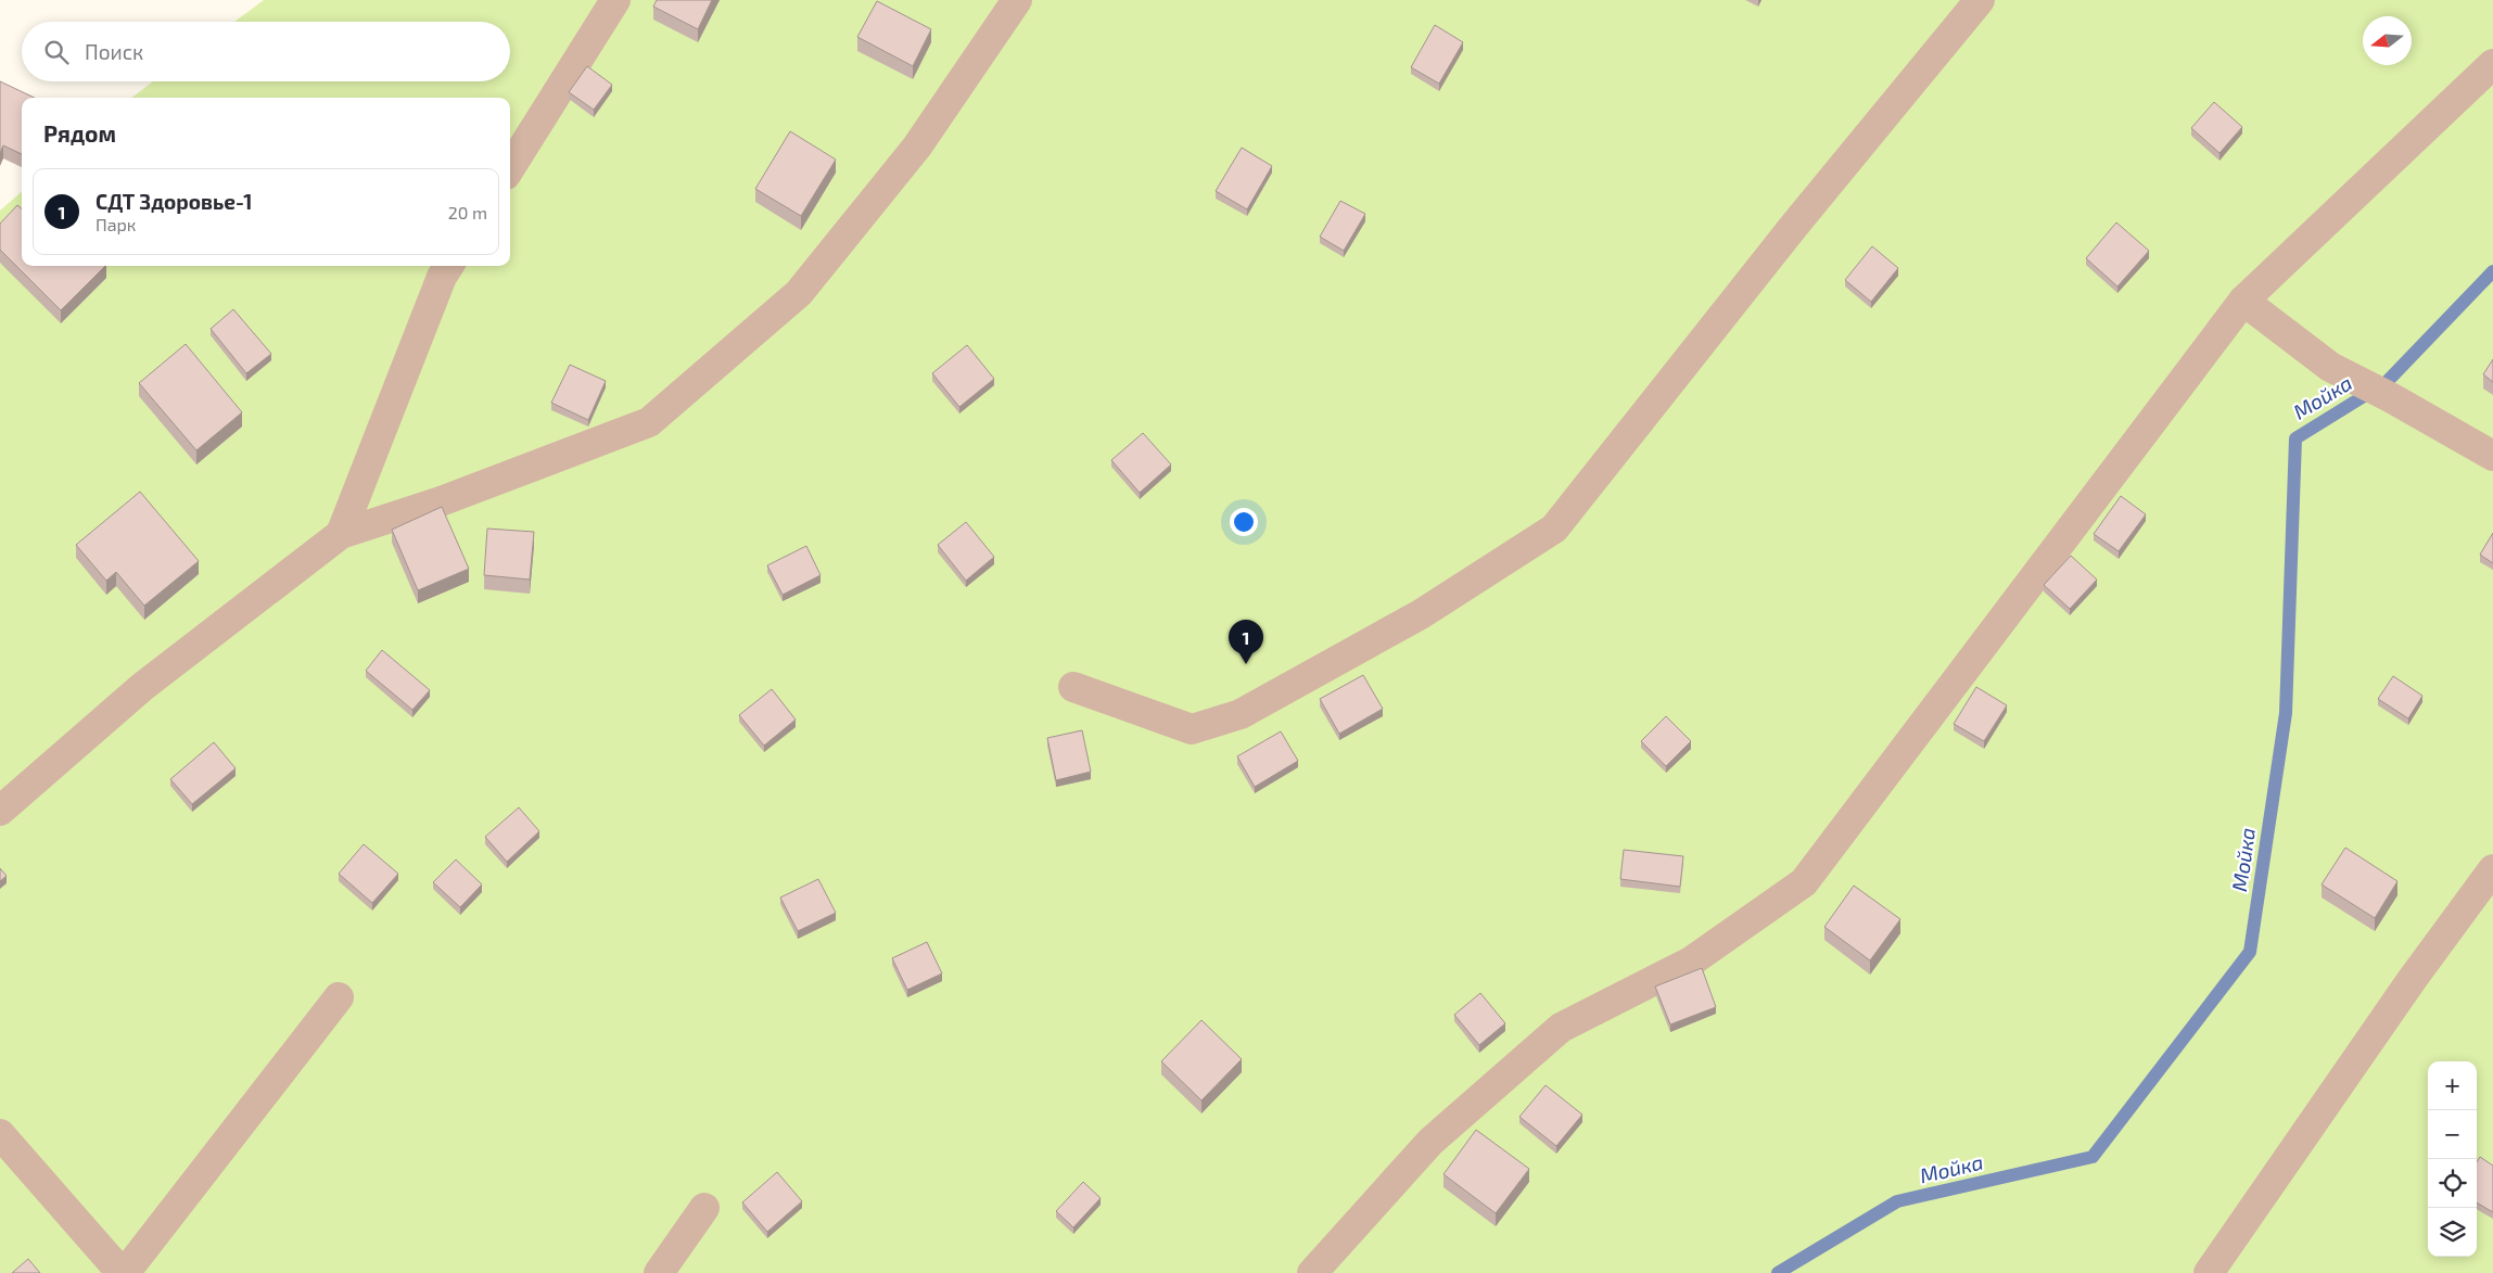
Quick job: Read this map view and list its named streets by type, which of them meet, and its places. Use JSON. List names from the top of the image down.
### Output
{
  "water": ["Мойка"],
  "north": "left",
  "page": {
    "search": "Поиск",
    "heading": "Рядом",
    "list": [
      {
        "mark": "1",
        "name": "СДТ Здоровье-1",
        "note": "Парк",
        "value": "20 m"
      }
    ],
    "pins": "1",
    "map_buttons": ["+", "−"]
  }
}
